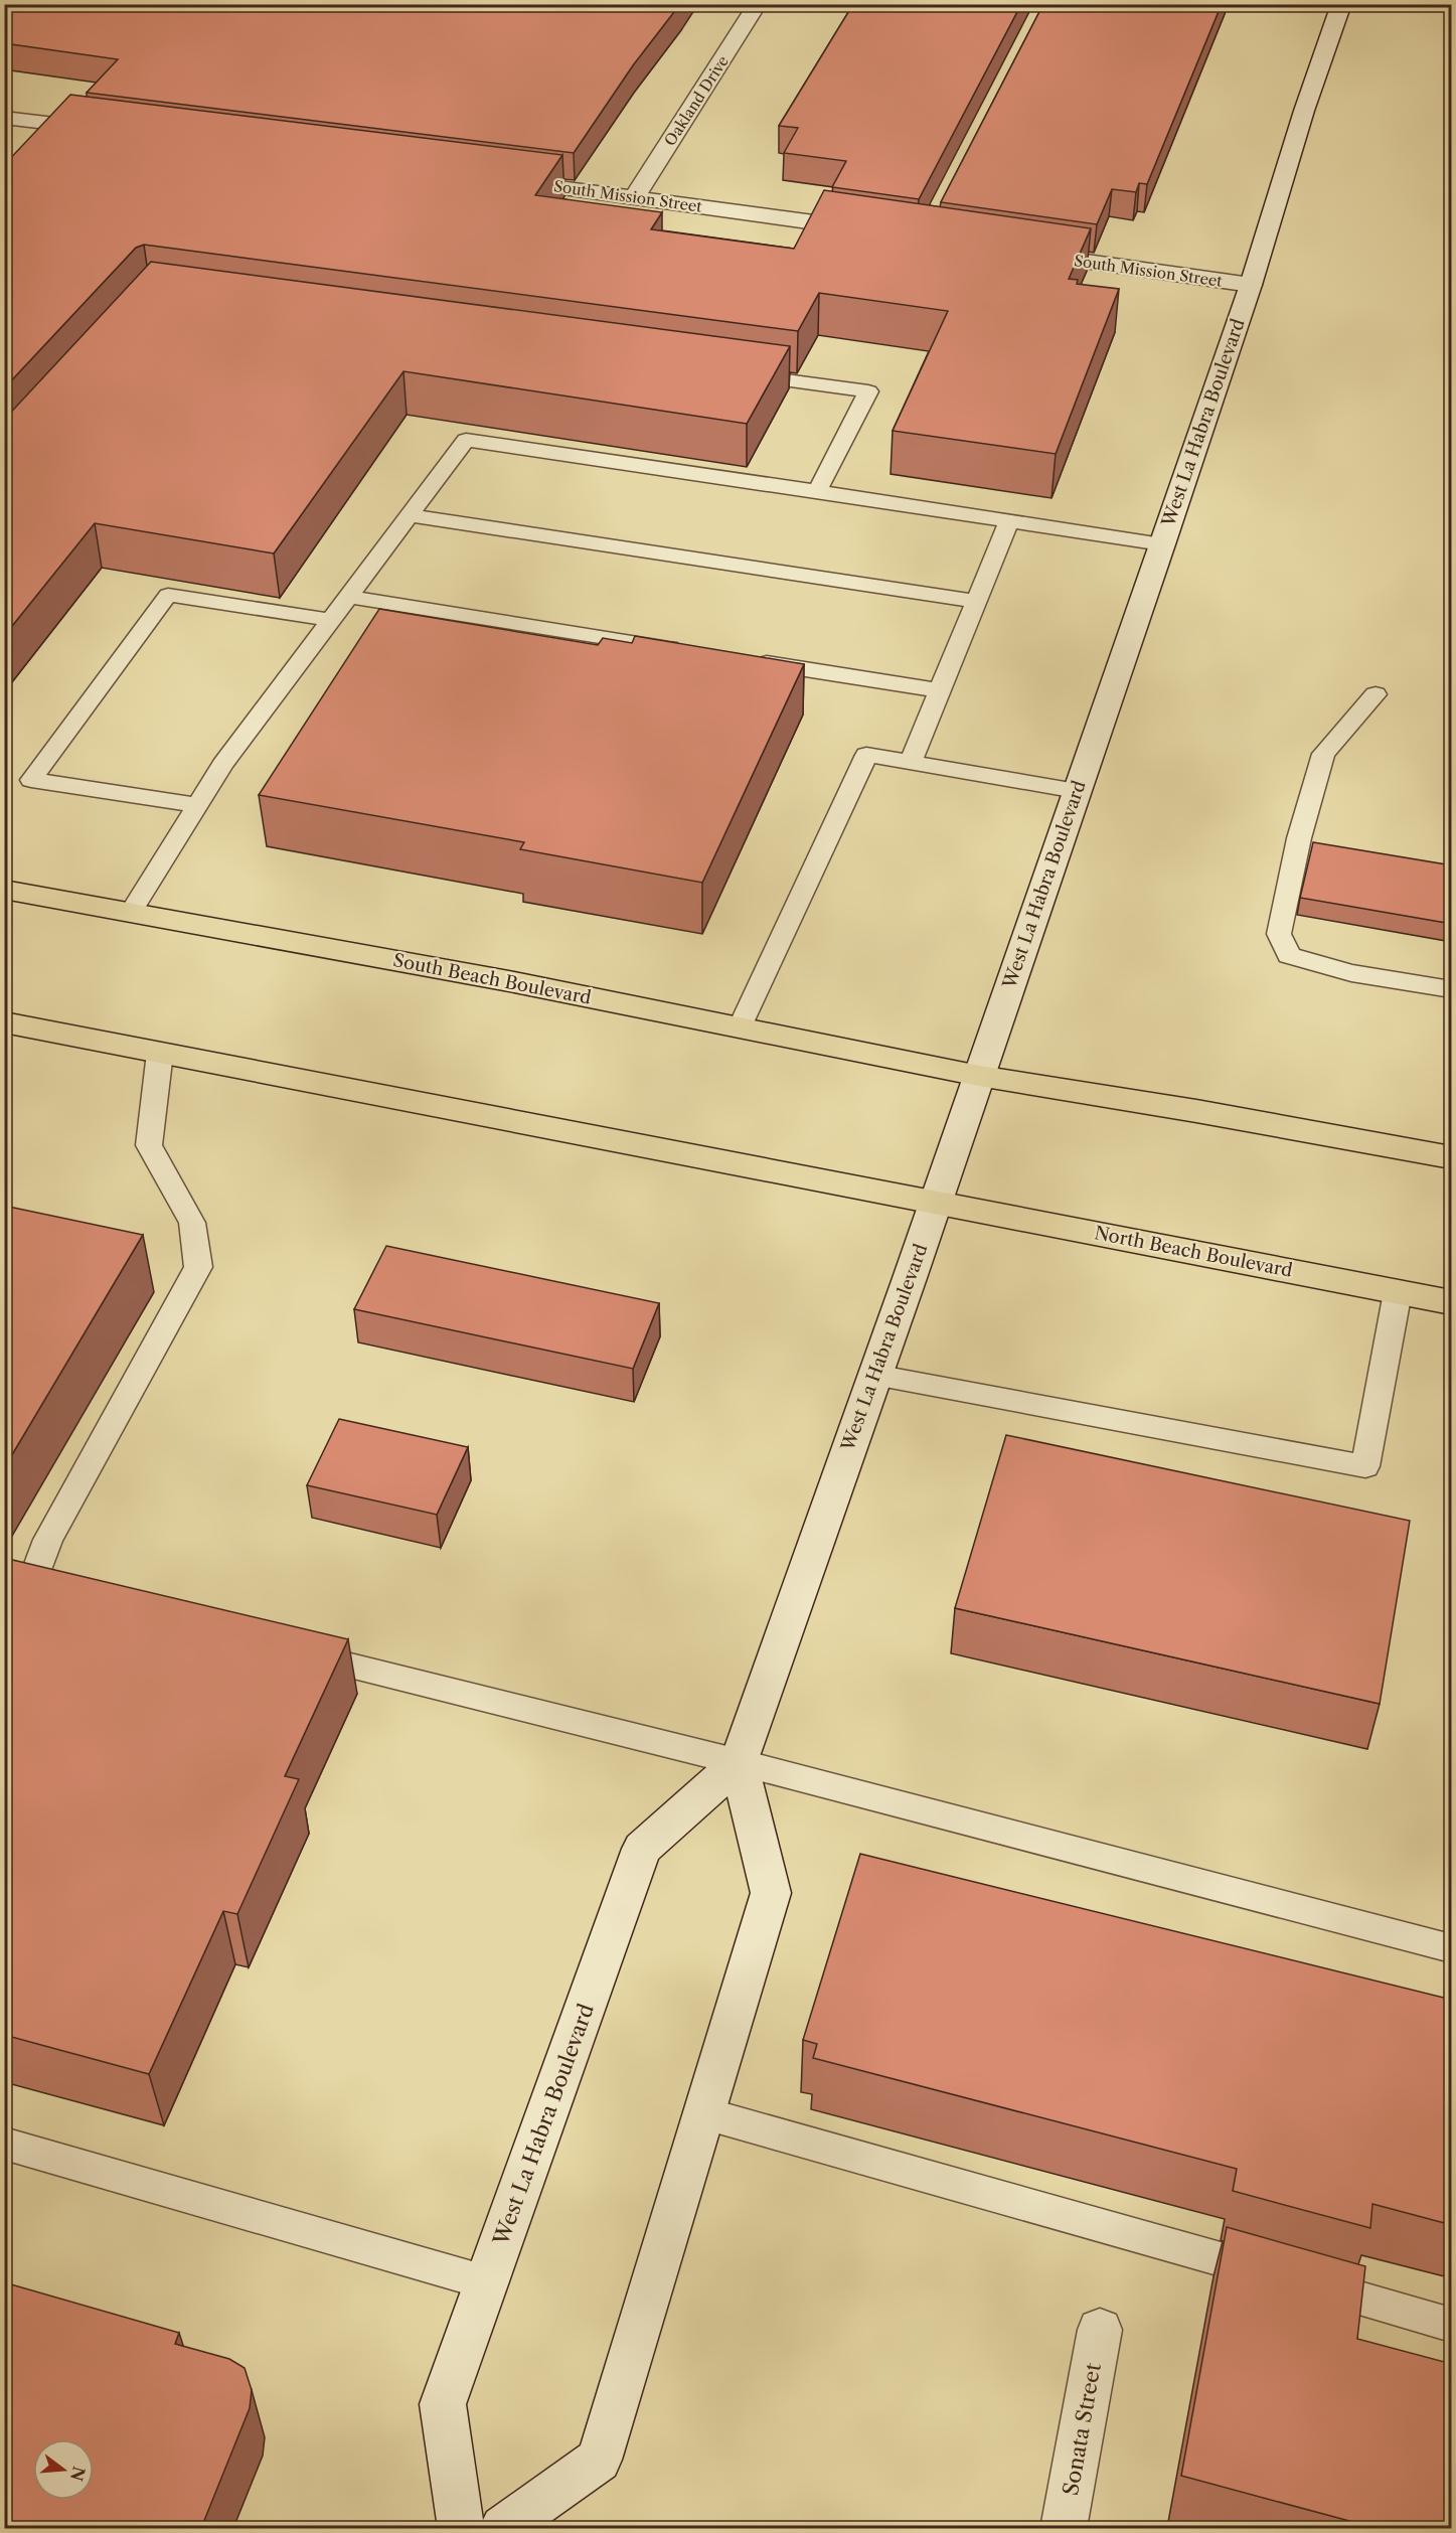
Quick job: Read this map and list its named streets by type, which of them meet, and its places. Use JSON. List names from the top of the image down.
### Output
{
  "streets": {
    "main road": [
      "Oakland Drive",
      "South Mission Street",
      "West La Habra Boulevard",
      "South Beach Boulevard",
      "North Beach Boulevard",
      "Sonata Street"
    ]
  },
  "crossings": [
    ["Oakland Drive", "South Mission Street"],
    ["South Mission Street", "West La Habra Boulevard"],
    ["West La Habra Boulevard", "South Beach Boulevard"],
    ["West La Habra Boulevard", "North Beach Boulevard"]
  ],
  "north": "right"
}
